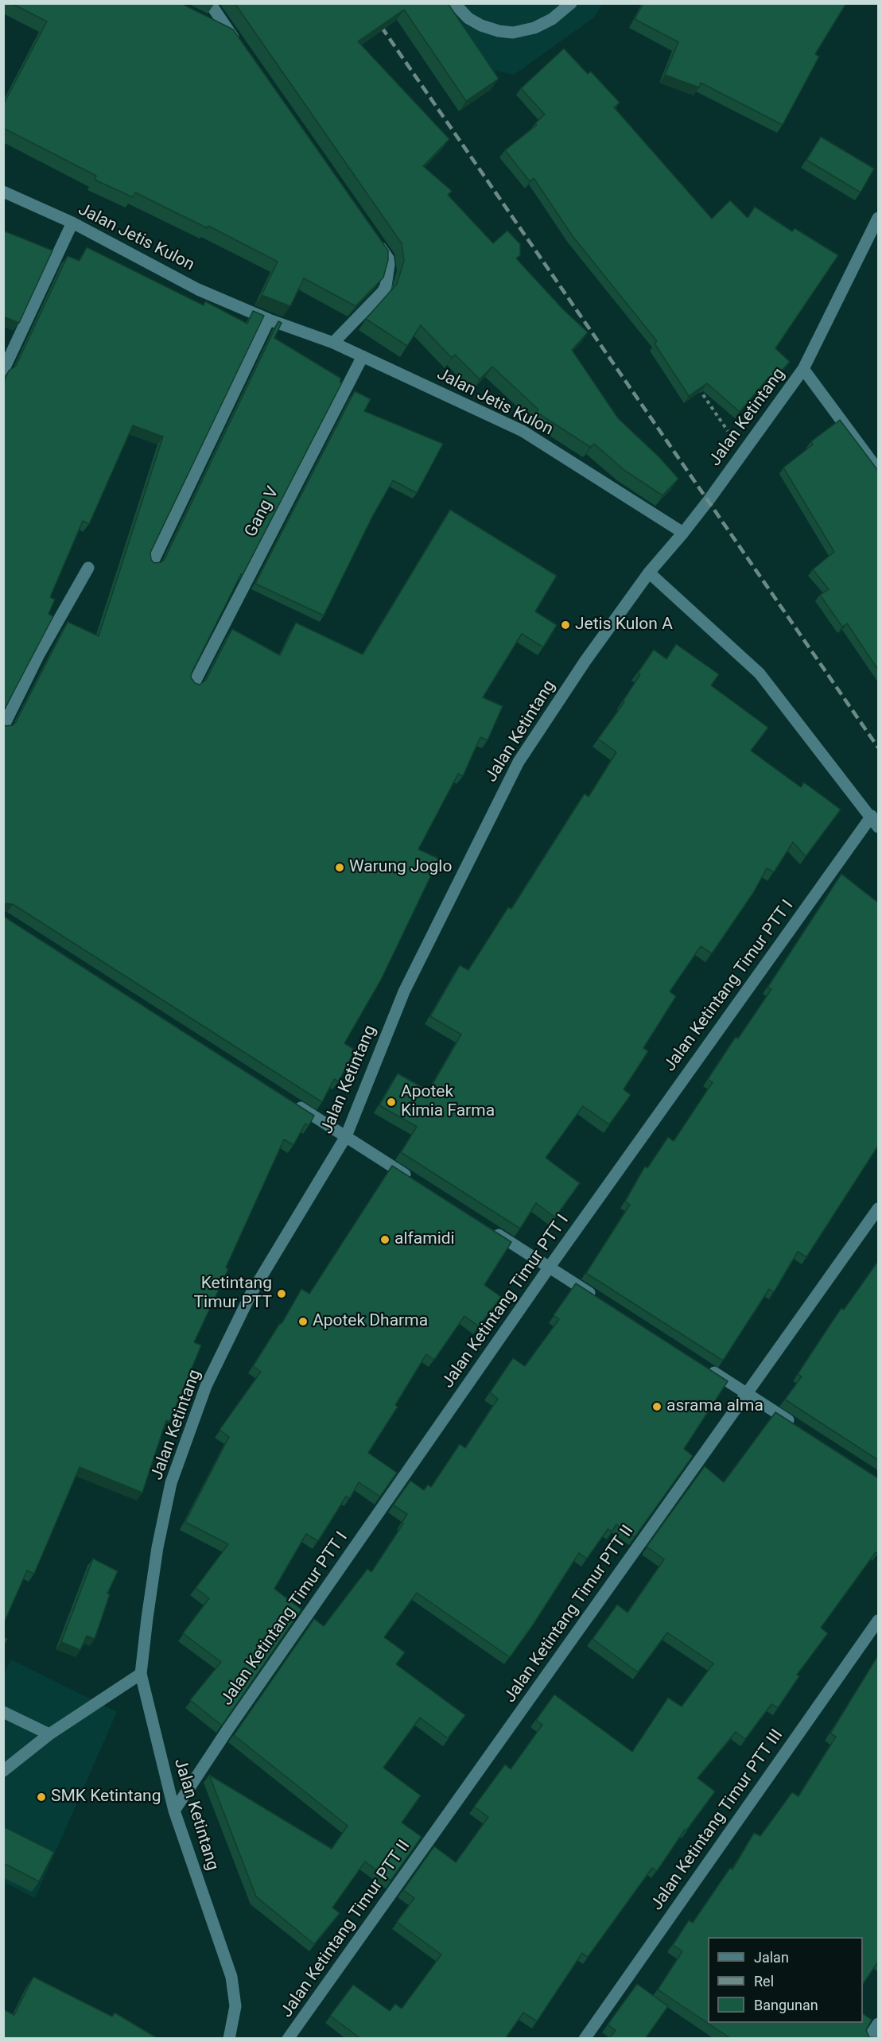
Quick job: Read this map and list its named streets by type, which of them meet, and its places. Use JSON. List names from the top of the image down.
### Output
{
  "streets": {
    "street": [
      "Jalan Jetis Kulon",
      "Jalan Ketintang",
      "Gang V",
      "Jalan Ketintang Timur PTT I",
      "Jalan Ketintang Timur PTT II",
      "Jalan Ketintang Timur PTT III"
    ]
  },
  "crossings": [
    ["Jalan Jetis Kulon", "Jalan Ketintang"],
    ["Jalan Jetis Kulon", "Gang V"],
    ["Jalan Ketintang", "Jalan Ketintang Timur PTT I"]
  ],
  "places": [
    "Jetis Kulon A",
    "Warung Joglo",
    "Apotek Kimia Farma",
    "alfamidi",
    "Ketintang Timur PTT",
    "Apotek Dharma",
    "asrama alma",
    "SMK Ketintang"
  ],
  "legend": ["Jalan", "Rel", "Bangunan"]
}
